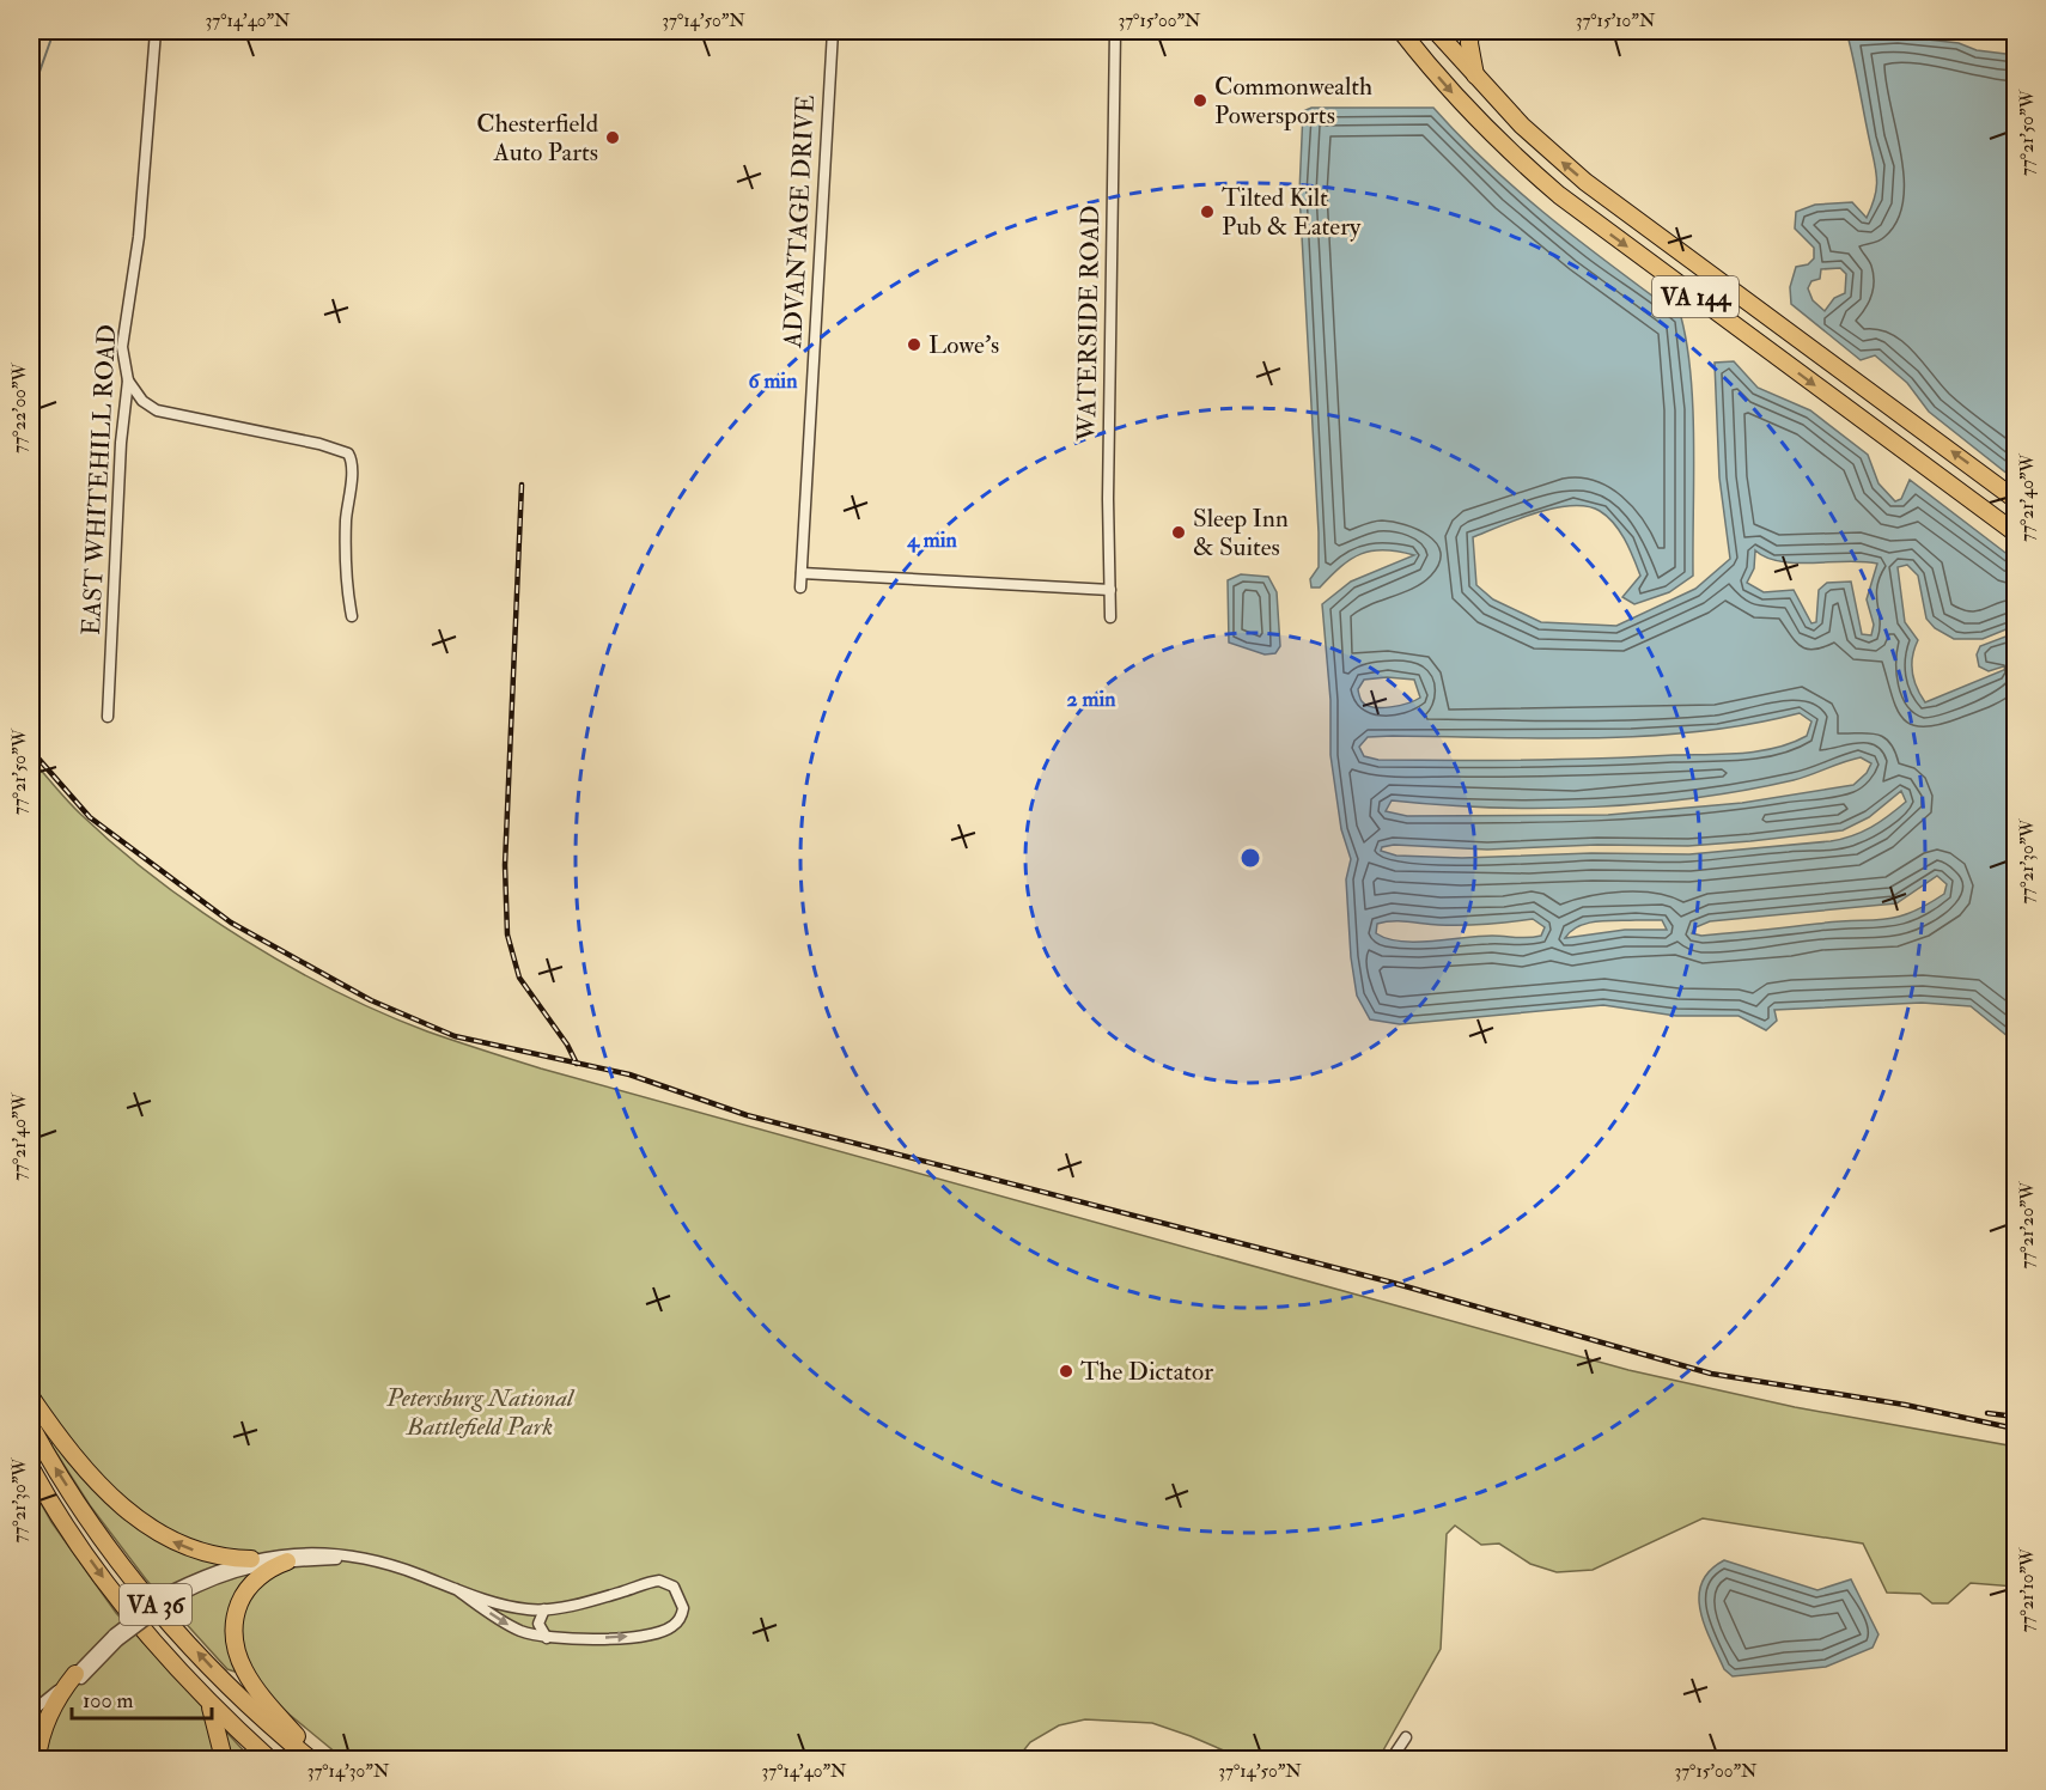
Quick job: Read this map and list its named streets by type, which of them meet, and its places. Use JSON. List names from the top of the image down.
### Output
{
  "streets": {
    "main road": ["VA 144", "VA 36"],
    "street": ["ADVANTAGE DRIVE", "WATERSIDE ROAD", "EAST WHITEHILL ROAD"]
  },
  "parks": ["Petersburg National Battlefield Park"],
  "places": [
    "Commonwealth Powersports",
    "Chesterfield Auto Parts",
    "Tilted Kilt Pub & Eatery",
    "Lowe's",
    "Sleep Inn & Suites",
    "The Dictator"
  ],
  "scale_bar": "100 m",
  "coordinates": [
    "37°14'40\"N",
    "37°14'50\"N",
    "37°15'00\"N",
    "37°15'10\"N",
    "77°21'50\"W",
    "77°22'00\"W",
    "77°21'40\"W",
    "77°21'30\"W",
    "77°21'20\"W",
    "77°21'10\"W",
    "37°14'30\"N"
  ],
  "rings": ["6 min", "4 min", "2 min"]
}
